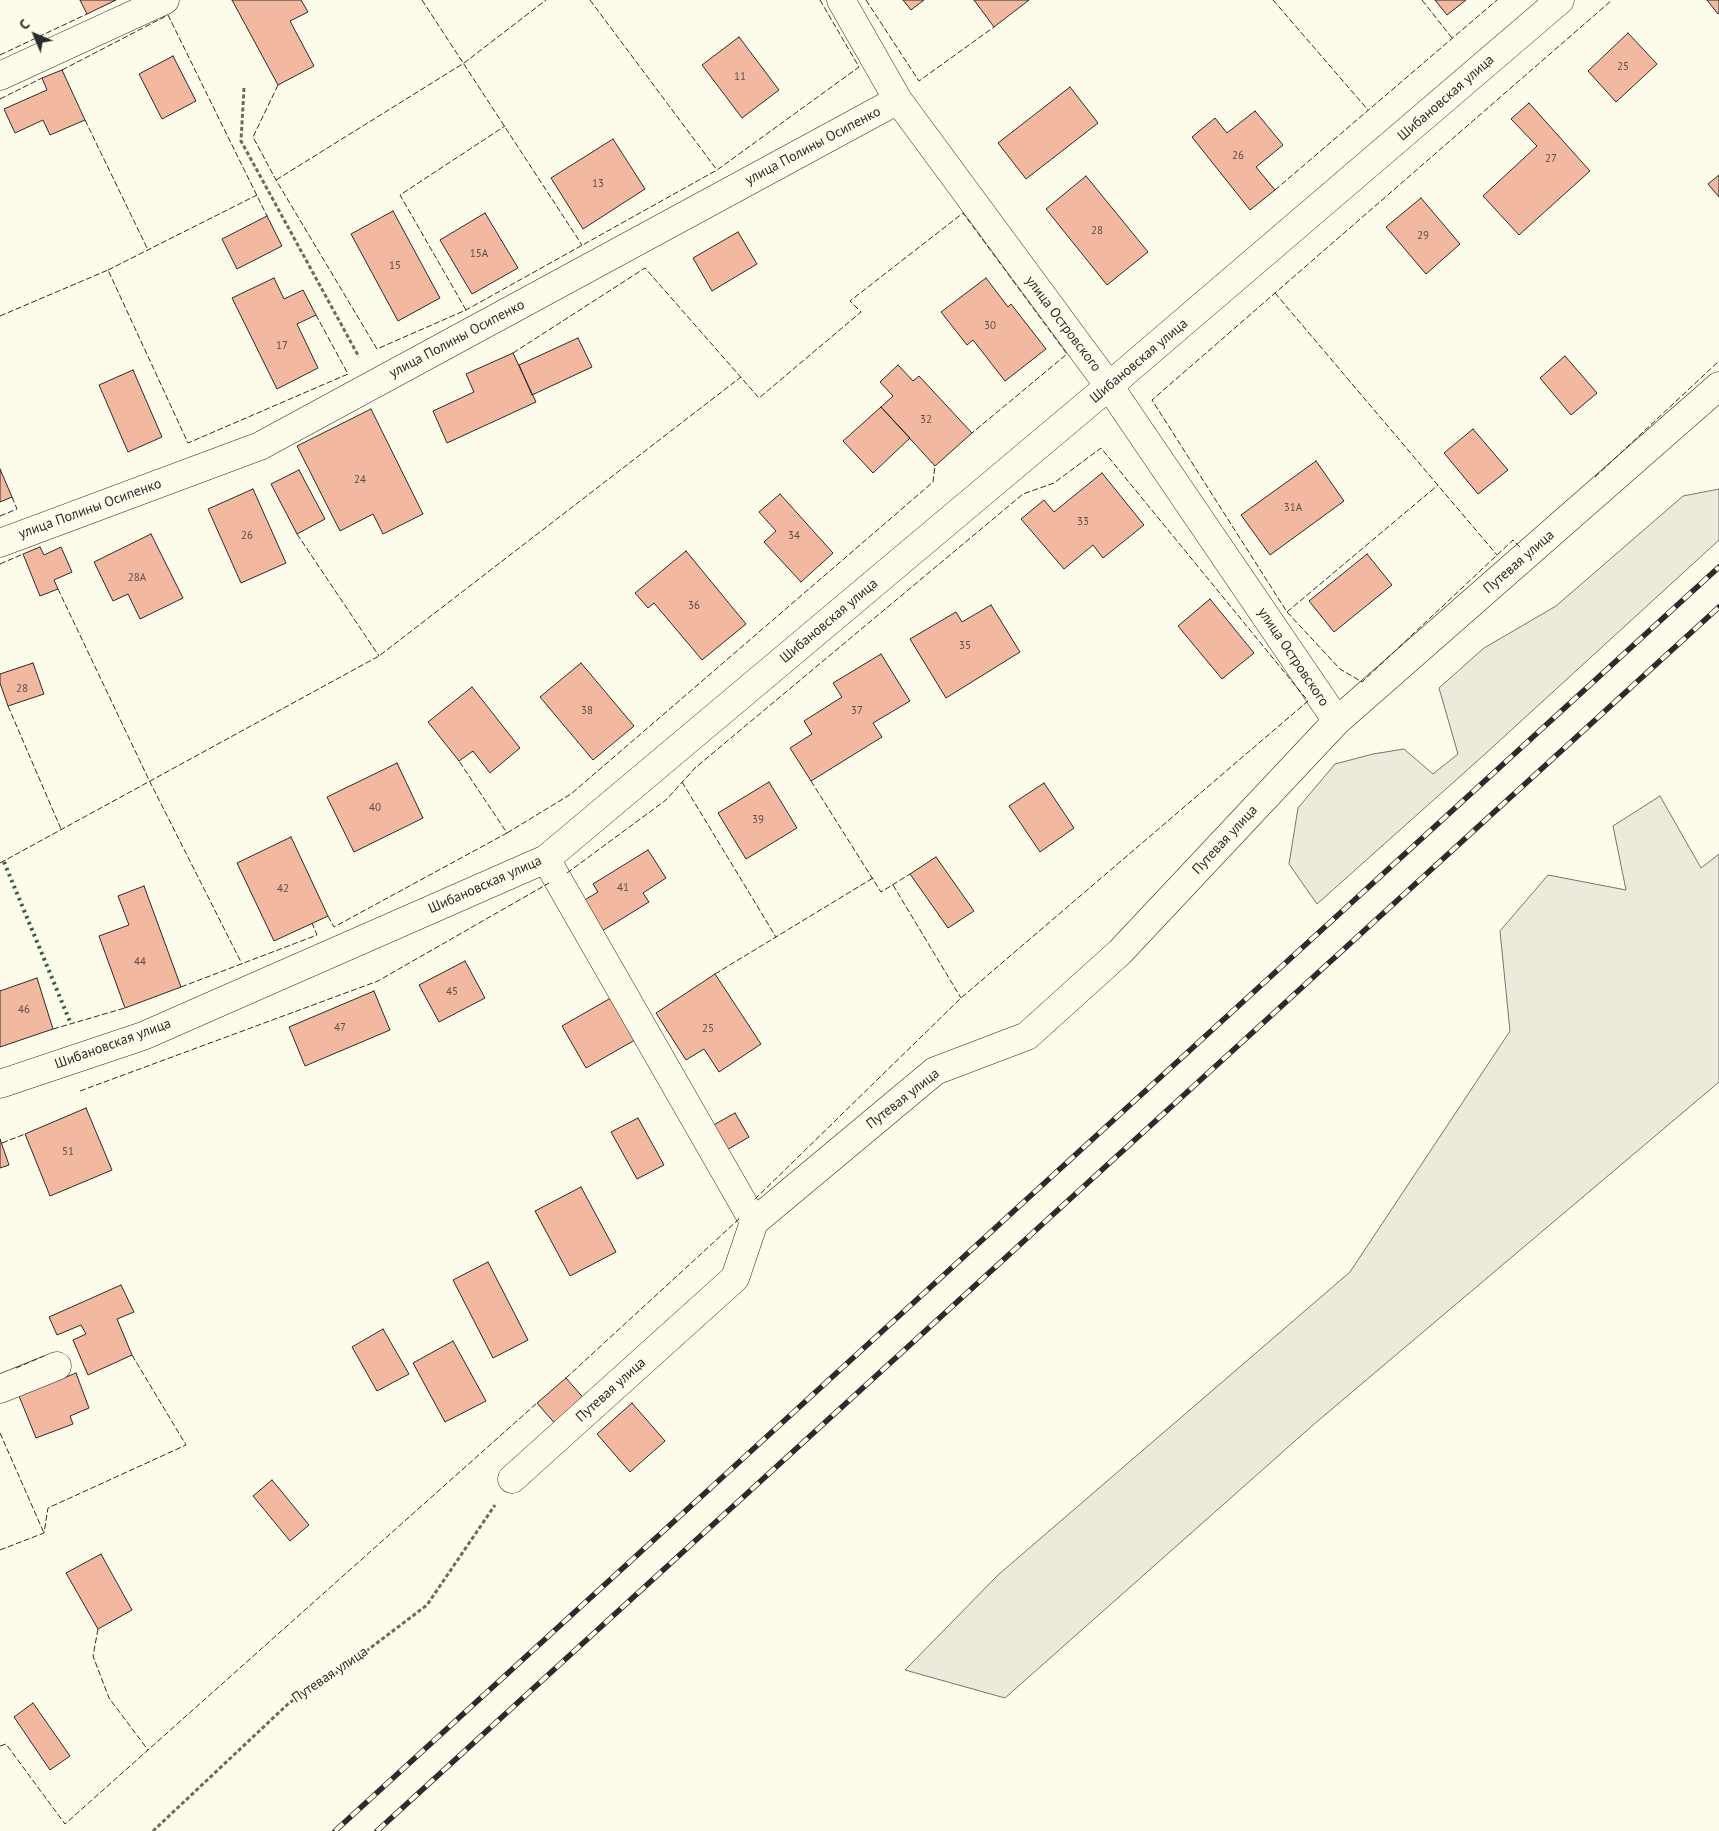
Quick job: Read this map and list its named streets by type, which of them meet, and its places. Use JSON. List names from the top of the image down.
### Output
{
  "streets": {
    "street": [
      "Шибановская улица",
      "улица Полины Осипенко",
      "улица Островского",
      "Путевая улица"
    ]
  },
  "crossings": [
    ["Шибановская улица", "улица Островского"],
    ["улица Полины Осипенко", "улица Островского"],
    ["улица Островского", "Путевая улица"]
  ],
  "house_numbers": [
    "25",
    "11",
    "26",
    "27",
    "13",
    "28",
    "29",
    "15А",
    "15",
    "30",
    "17",
    "32",
    "24",
    "31А",
    "33",
    "26",
    "34",
    "28А",
    "36",
    "35",
    "28",
    "38",
    "37",
    "40",
    "39",
    "41",
    "42",
    "44",
    "45",
    "46",
    "47",
    "25",
    "51"
  ],
  "north": "top left"
}
